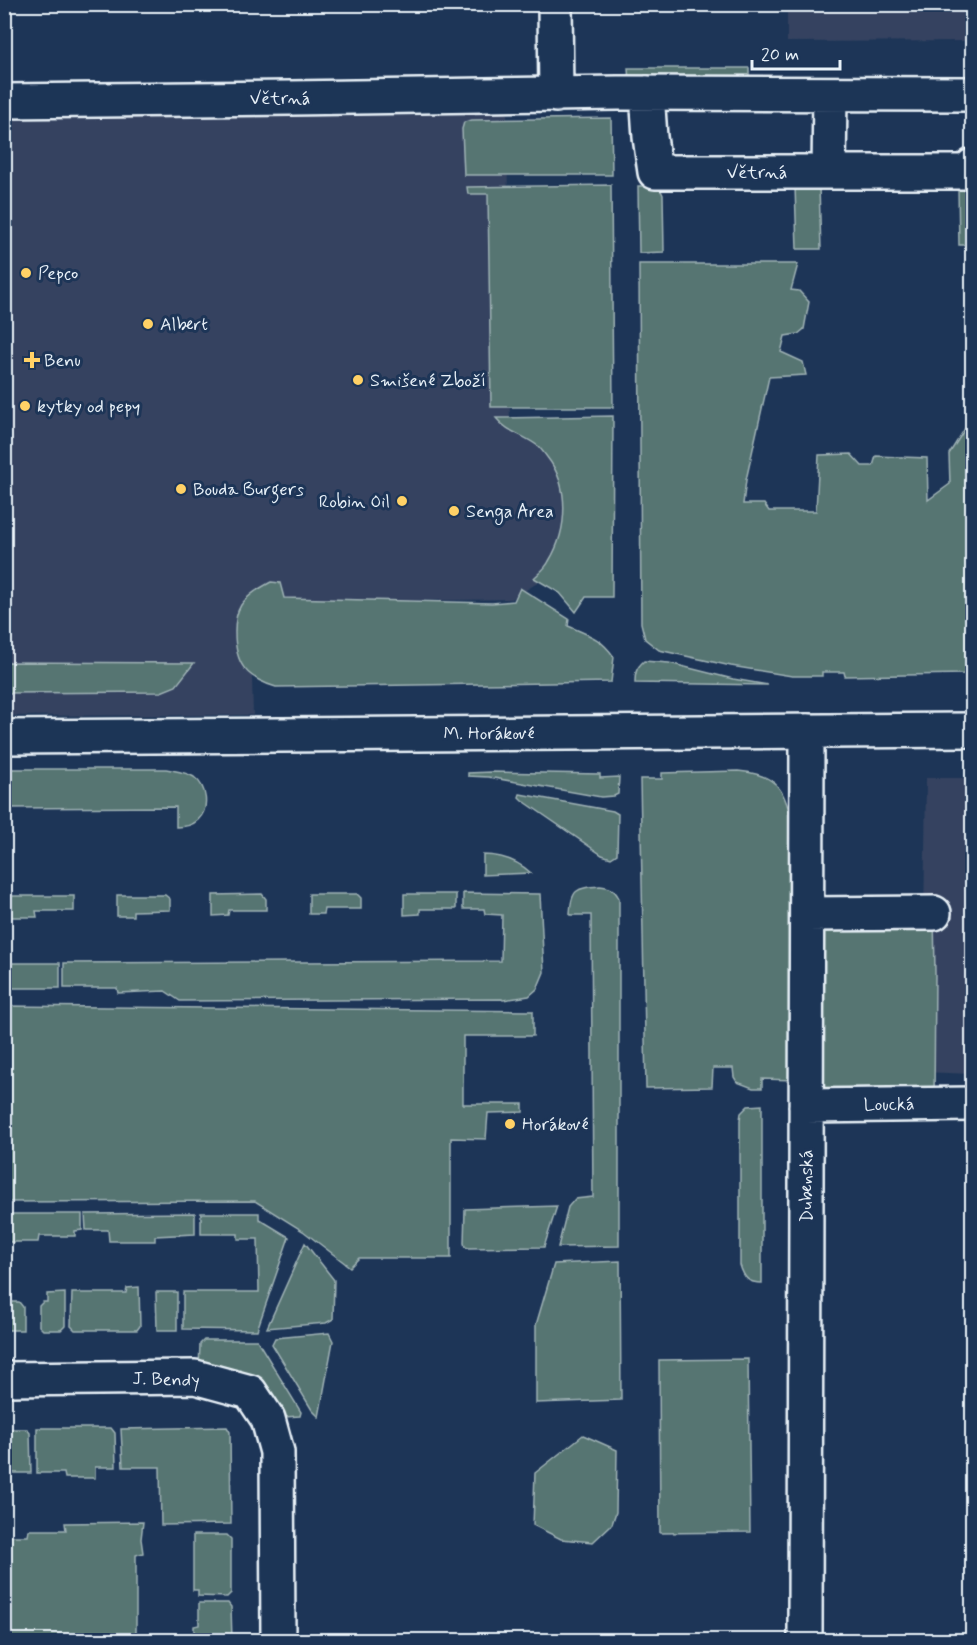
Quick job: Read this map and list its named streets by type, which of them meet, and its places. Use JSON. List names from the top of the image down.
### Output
{
  "streets": {
    "street": [
      "Větrná",
      "M. Horákové",
      "Loucká",
      "Dubenská",
      "J. Bendy"
    ]
  },
  "crossings": [
    ["M. Horákové", "Dubenská"],
    ["Loucká", "Dubenská"]
  ],
  "places": {
    "other": [
      "Pepco",
      "Albert",
      "Smišené Zboží",
      "kytky od pepy",
      "Bouda Burgers",
      "Robin Oil",
      "Senga Area",
      "Horákové"
    ],
    "health": ["Benu"]
  },
  "scale_bar": "20 m"
}
